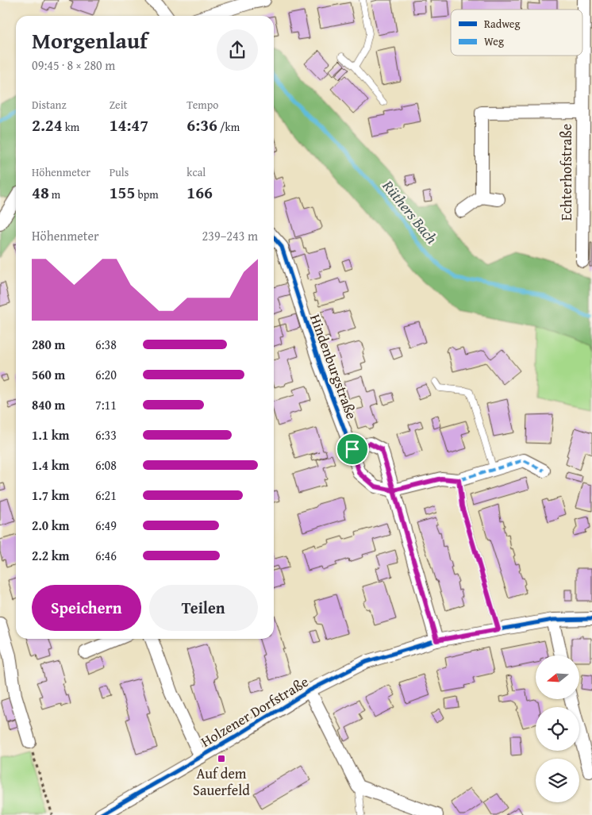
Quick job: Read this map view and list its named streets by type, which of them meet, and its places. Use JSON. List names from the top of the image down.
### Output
{
  "streets": {
    "street": ["Echterhofstraße", "Hindenburgstraße", "Holzener Dorfstraße"]
  },
  "water": ["Rüthers Bach"],
  "places": {
    "transit": ["Auf dem Sauerfeld"]
  },
  "legend": ["Radweg", "Weg"],
  "north": "left",
  "page": {
    "heading": ["Morgenlauf", "09:45 · 8 × 280 m"],
    "stats": [
      ["Distanz", "2.24 km"],
      ["Zeit", "14:47"],
      ["Tempo", "6:36 /km"],
      ["Höhenmeter", "48 m"],
      ["Puls", "155 bpm"],
      ["kcal", "166"]
    ],
    "chart": ["Höhenmeter", "239–243 m"],
    "list": [
      {
        "name": "280 m",
        "note": "6:38"
      },
      {
        "name": "560 m",
        "note": "6:20"
      },
      {
        "name": "840 m",
        "note": "7:11"
      },
      {
        "name": "1.1 km",
        "note": "6:33"
      },
      {
        "name": "1.4 km",
        "note": "6:08"
      },
      {
        "name": "1.7 km",
        "note": "6:21"
      },
      {
        "name": "2.0 km",
        "note": "6:49"
      },
      {
        "name": "2.2 km",
        "note": "6:46"
      }
    ],
    "buttons": ["Speichern", "Teilen"]
  }
}
